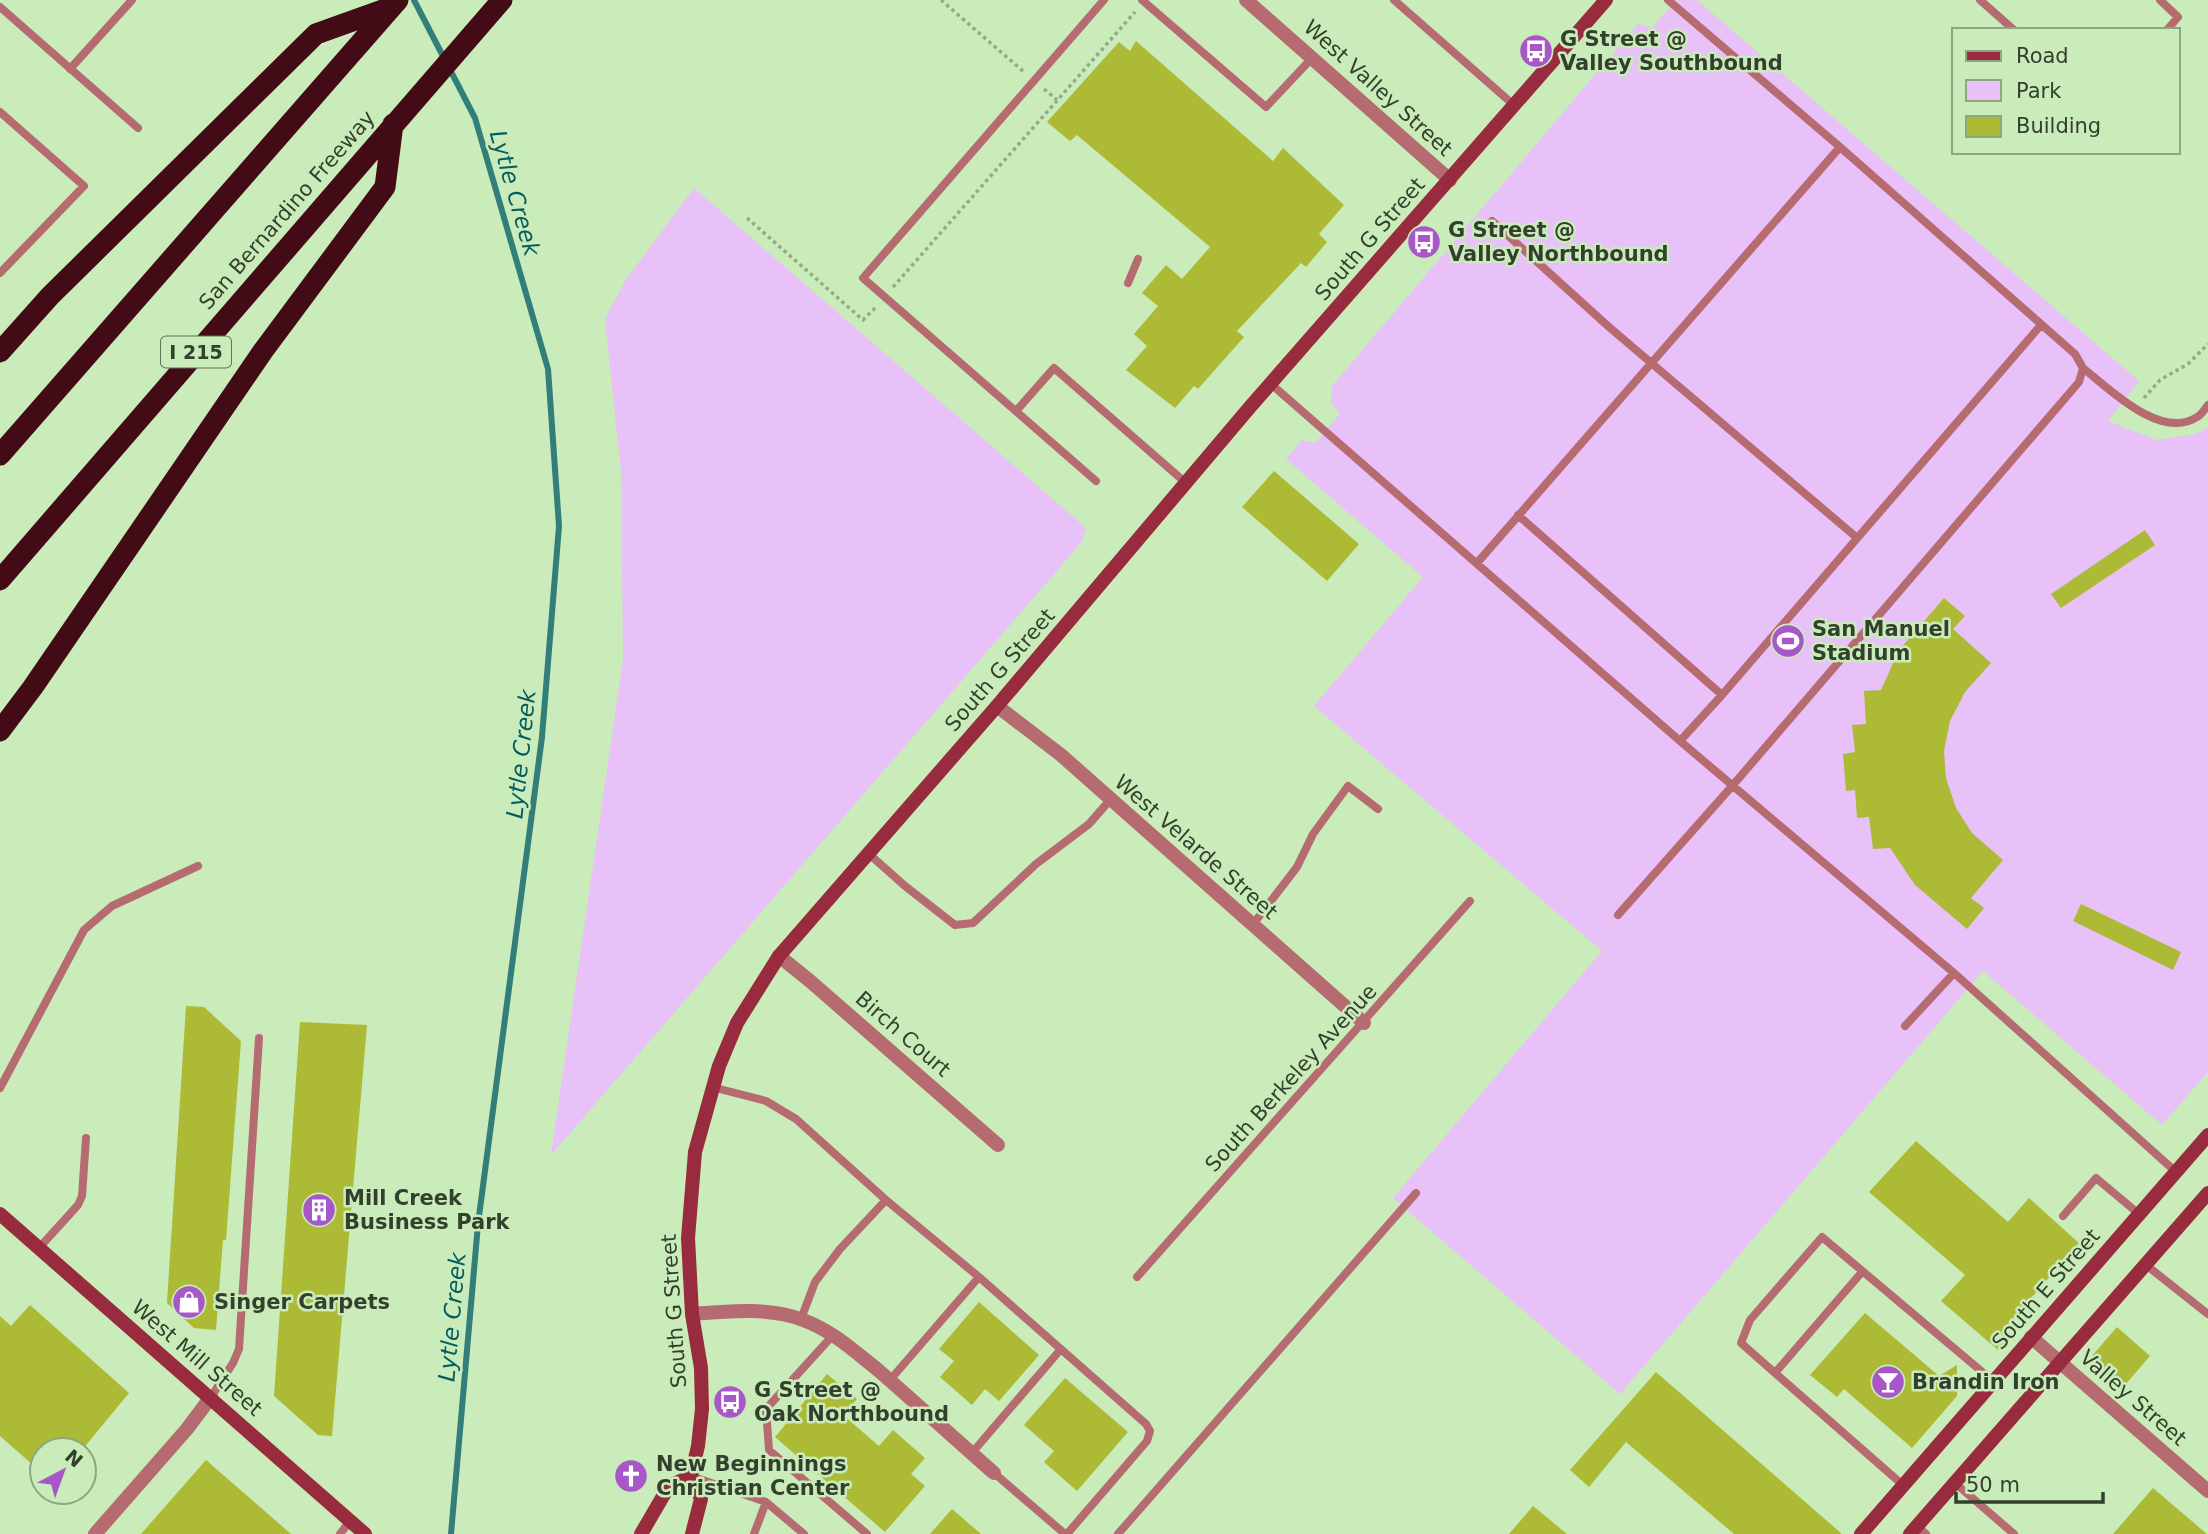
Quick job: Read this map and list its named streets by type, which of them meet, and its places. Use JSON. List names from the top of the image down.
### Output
{
  "streets": {
    "highway": ["San Bernardino Freeway", "I 215"],
    "main road": ["South G Street", "South E Street", "West Mill Street"],
    "street": [
      "West Valley Street",
      "West Velarde Street",
      "Birch Court",
      "Valley Street"
    ],
    "lane": ["South Berkeley Avenue"]
  },
  "crossings": [
    ["West Valley Street", "South G Street"],
    ["South G Street", "West Velarde Street"],
    ["South G Street", "Birch Court"],
    ["West Velarde Street", "South Berkeley Avenue"],
    ["South E Street", "Valley Street"]
  ],
  "water": ["Lytle Creek"],
  "places": {
    "bus stop": ["G Street @ Valley Southbound", "G Street @ Valley Northbound", "G Street @ Oak Northbound"],
    "sports": ["San Manuel Stadium"],
    "building": ["Mill Creek Business Park"],
    "shop": ["Singer Carpets"],
    "bar": ["Brandin Iron"],
    "church": ["New Beginnings Christian Center"]
  },
  "legend": ["Road", "Park", "Building"],
  "scale_bar": "50 m",
  "north": "top right"
}
